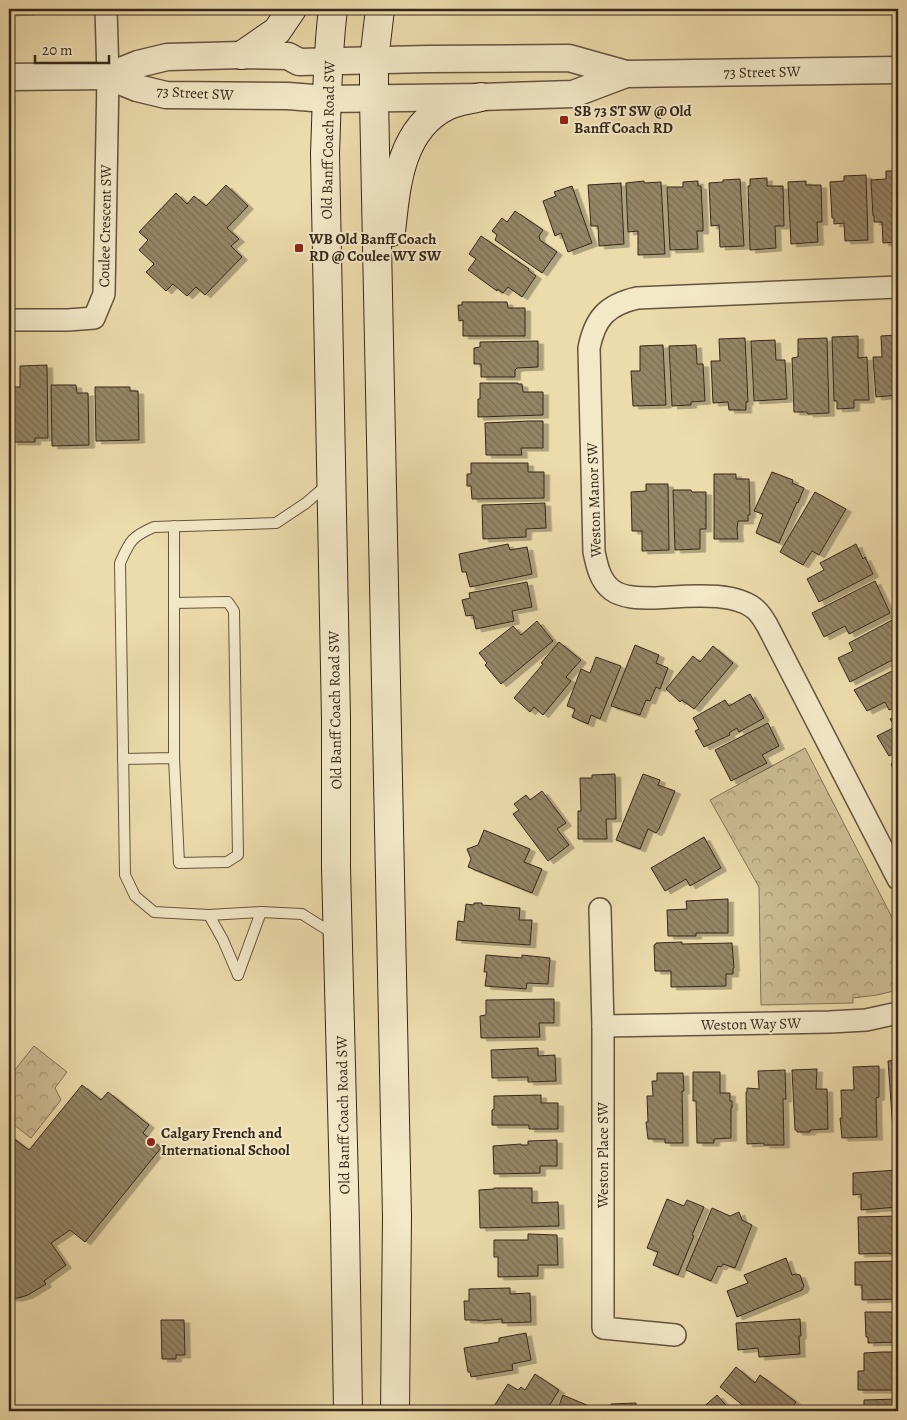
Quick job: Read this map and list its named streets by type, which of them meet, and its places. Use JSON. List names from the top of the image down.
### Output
{
  "streets": {
    "main road": ["Old Banff Coach Road SW"],
    "street": [
      "73 Street SW",
      "Coulee Crescent SW",
      "Weston Manor SW",
      "Weston Way SW",
      "Weston Place SW"
    ]
  },
  "crossings": [
    ["73 Street SW", "Old Banff Coach Road SW"],
    ["73 Street SW", "Coulee Crescent SW"],
    ["Weston Way SW", "Weston Place SW"]
  ],
  "places": {
    "transit": ["SB 73 ST SW @ Old Banff Coach RD", "WB Old Banff Coach RD @ Coulee WY SW"],
    "other": ["Calgary French and International School"]
  },
  "scale_bar": "20 m"
}
